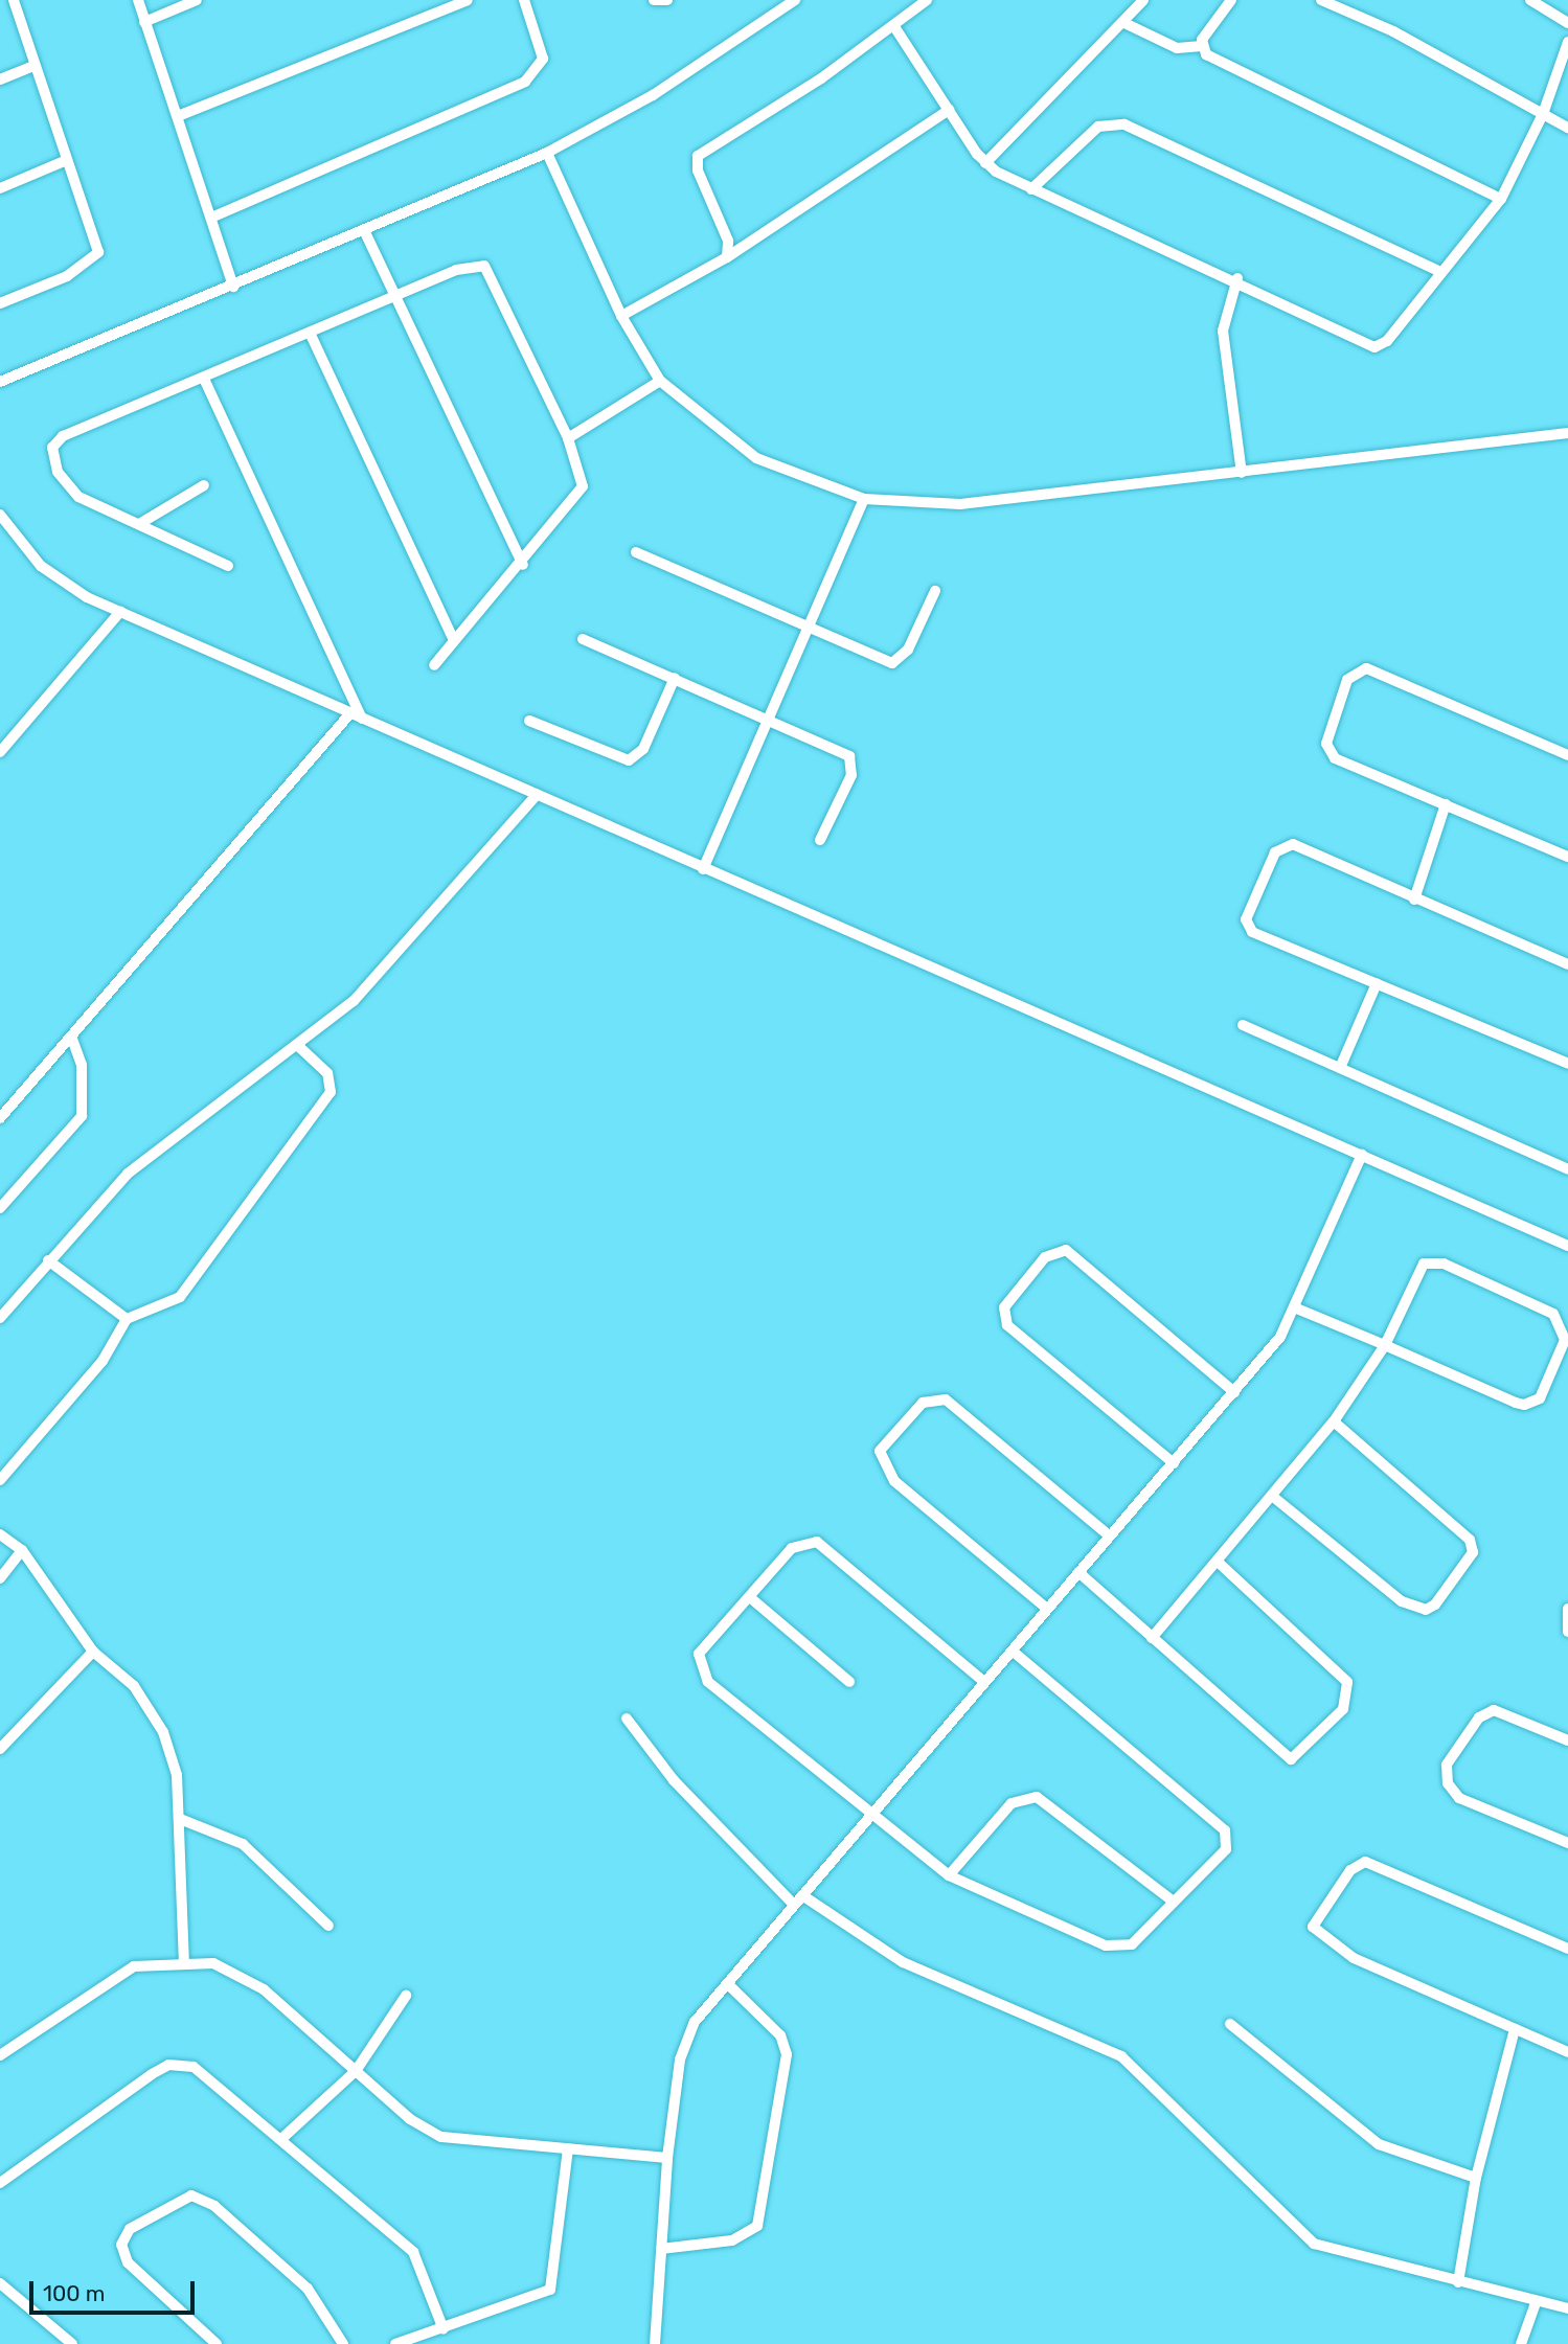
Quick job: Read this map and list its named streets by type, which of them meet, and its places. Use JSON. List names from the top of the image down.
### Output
{
  "scale_bar": "100 m"
}
